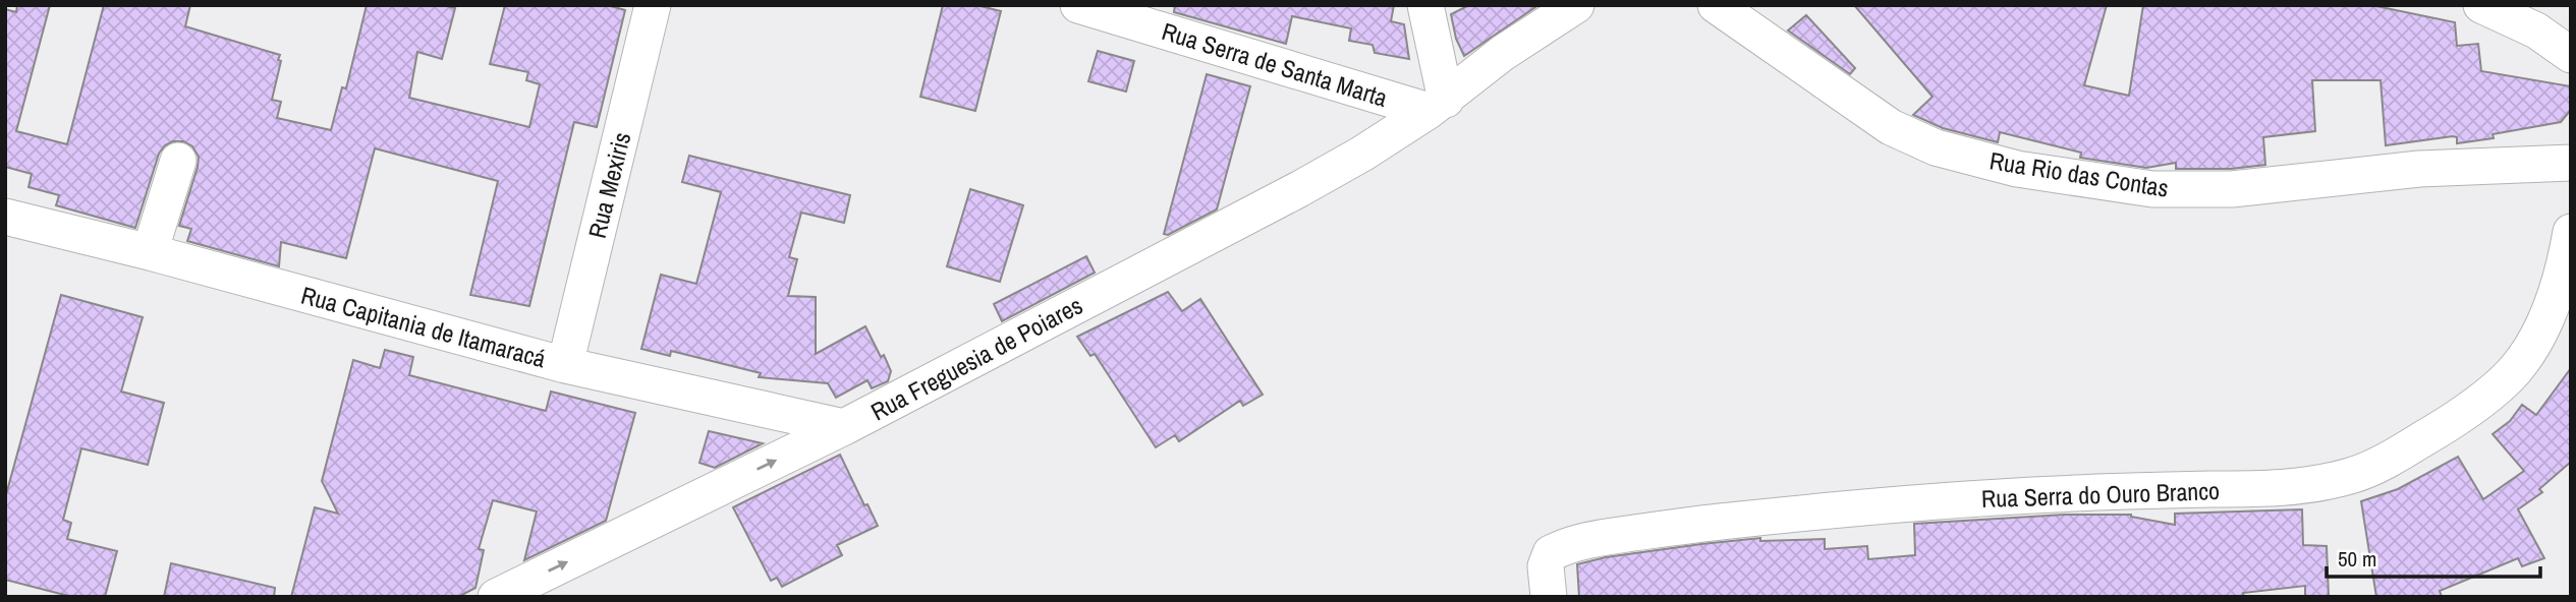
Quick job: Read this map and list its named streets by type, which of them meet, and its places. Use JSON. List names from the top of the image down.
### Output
{
  "streets": {
    "street": [
      "Rua Serra de Santa Marta",
      "Rua Rio das Contas",
      "Rua Mexiris",
      "Rua Capitania de Itamaracá",
      "Rua Freguesia de Poiares",
      "Rua Serra do Ouro Branco"
    ]
  },
  "crossings": [
    ["Rua Serra de Santa Marta", "Rua Freguesia de Poiares"],
    ["Rua Mexiris", "Rua Capitania de Itamaracá"],
    ["Rua Capitania de Itamaracá", "Rua Freguesia de Poiares"]
  ],
  "one_way": ["Rua Freguesia de Poiares"],
  "scale_bar": "50 m"
}
